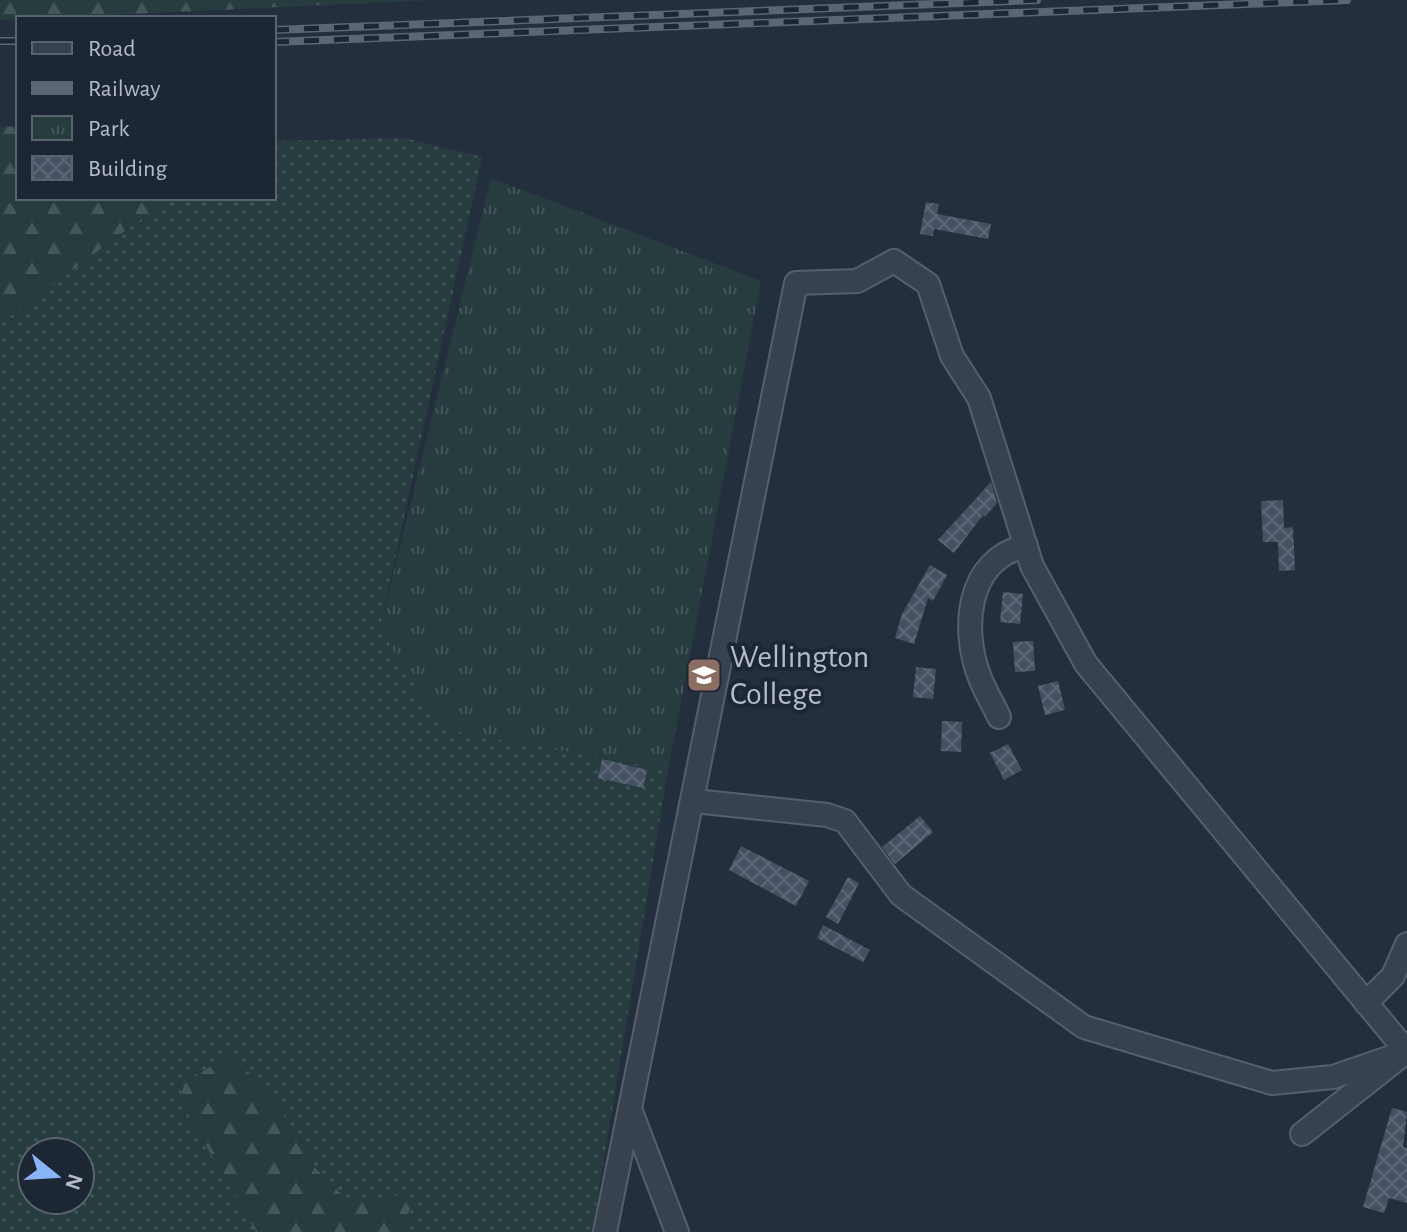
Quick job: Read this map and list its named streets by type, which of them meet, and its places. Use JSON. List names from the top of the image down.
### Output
{
  "places": {
    "school or university": ["Wellington College"]
  },
  "legend": [
    "Road",
    "Railway",
    "Park",
    "Building"
  ],
  "north": "right"
}
